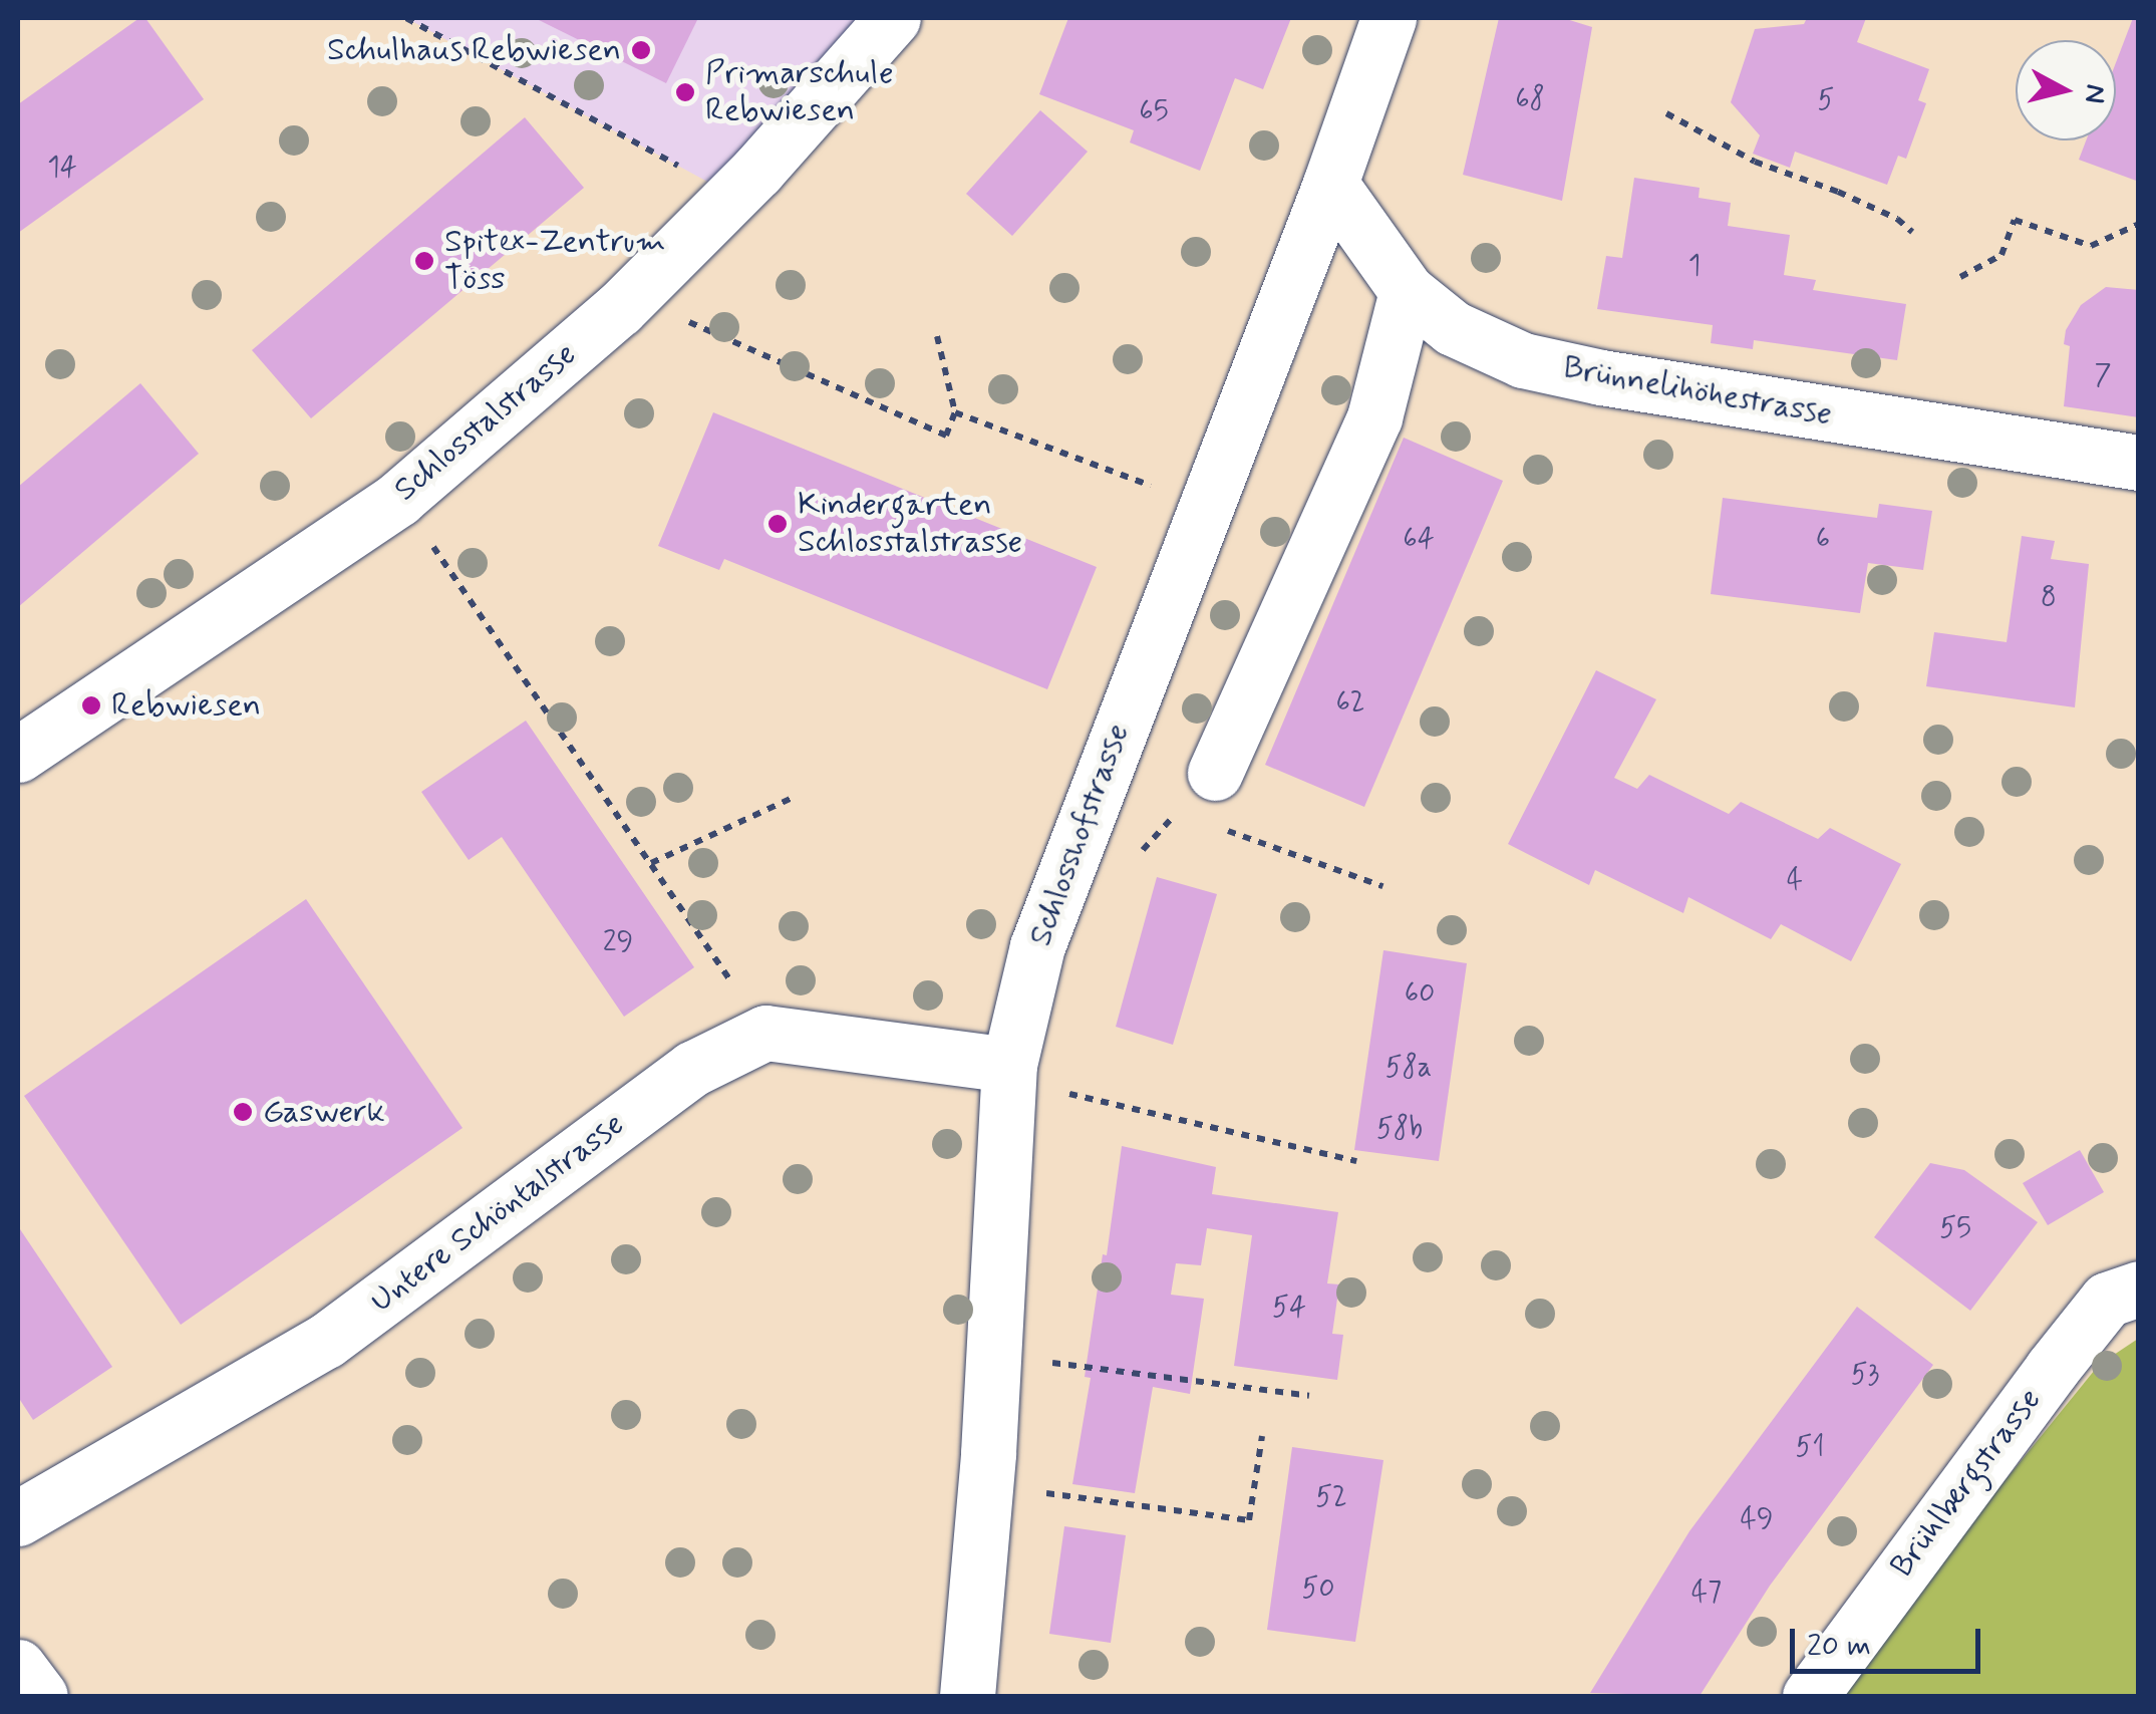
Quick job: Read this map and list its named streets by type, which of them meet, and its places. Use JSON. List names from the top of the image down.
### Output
{
  "streets": {
    "street": [
      "Brünnelihöhestrasse",
      "Schlosstalstrasse",
      "Schlosshofstrasse",
      "Untere Schöntalstrasse",
      "Brühlbergstrasse"
    ]
  },
  "crossings": [
    ["Brünnelihöhestrasse", "Schlosshofstrasse"]
  ],
  "places": [
    "Schulhaus Rebwiesen",
    "Primarschule Rebwiesen",
    "Spitex-Zentrum Töss",
    "Kindergarten Schlosstalstrasse",
    "Rebwiesen",
    "Gaswerk"
  ],
  "house_numbers": [
    "68",
    "5",
    "65",
    "14",
    "1",
    "7",
    "64",
    "6",
    "8",
    "62",
    "4",
    "29",
    "60",
    "58a",
    "58b",
    "55",
    "54",
    "53",
    "51",
    "52",
    "49",
    "50",
    "47"
  ],
  "scale_bar": "20 m",
  "north": "right"
}
